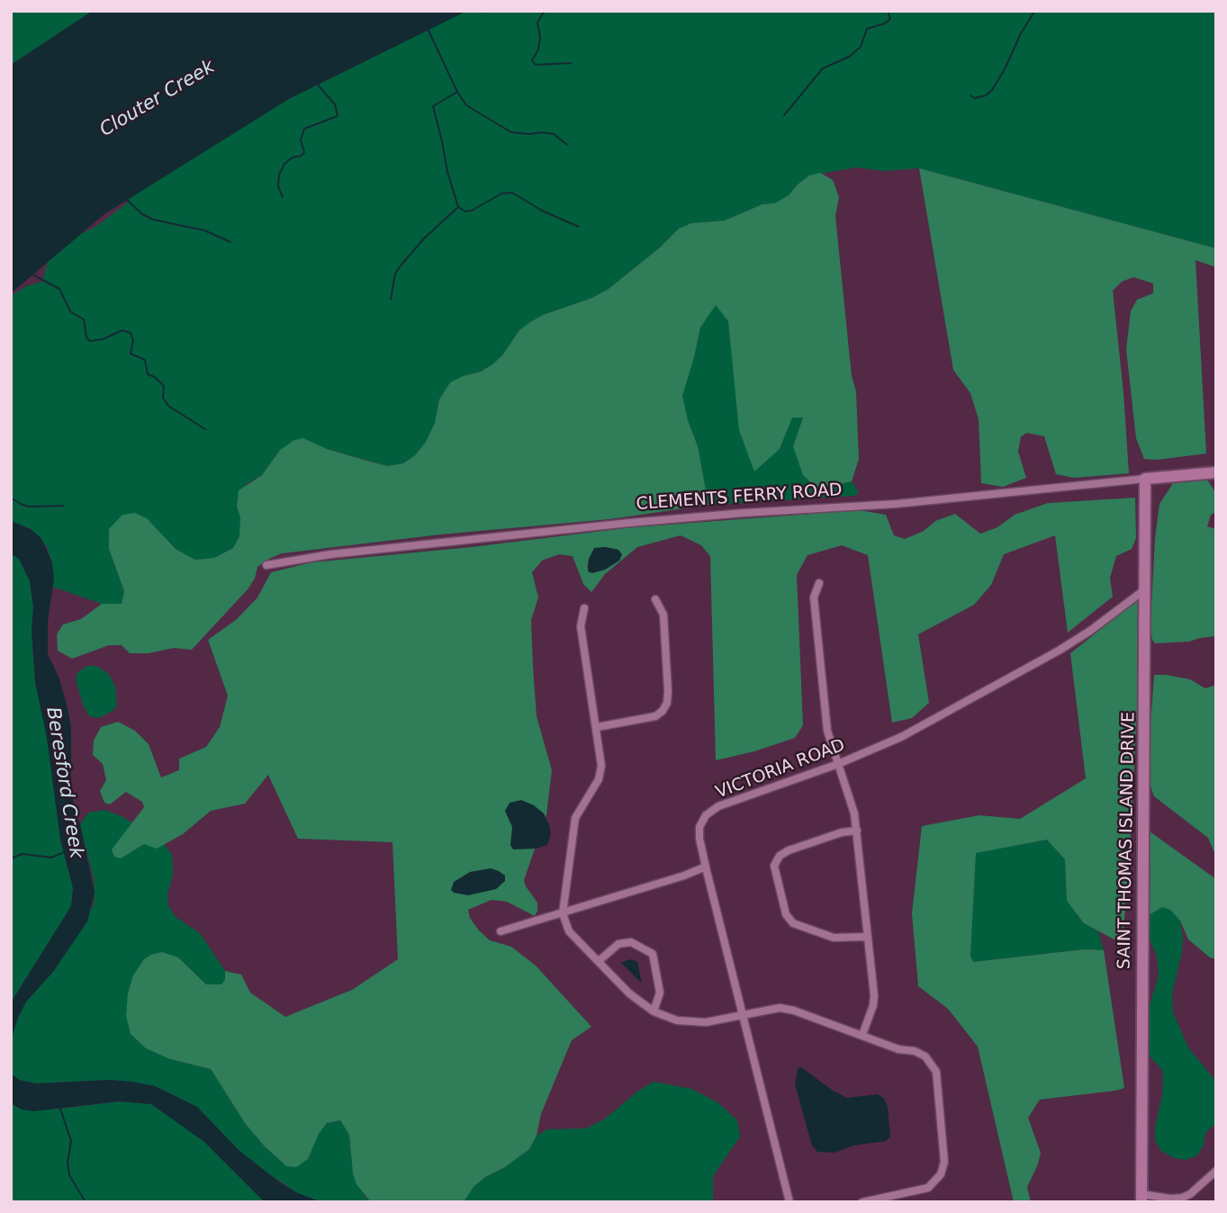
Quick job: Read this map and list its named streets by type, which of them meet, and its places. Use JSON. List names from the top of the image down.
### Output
{
  "streets": {
    "main road": ["CLEMENTS FERRY ROAD", "SAINT THOMAS ISLAND DRIVE"],
    "street": ["VICTORIA ROAD"]
  },
  "crossings": [
    ["CLEMENTS FERRY ROAD", "SAINT THOMAS ISLAND DRIVE"],
    ["VICTORIA ROAD", "SAINT THOMAS ISLAND DRIVE"]
  ],
  "water": ["Clouter Creek", "Beresford Creek"]
}
